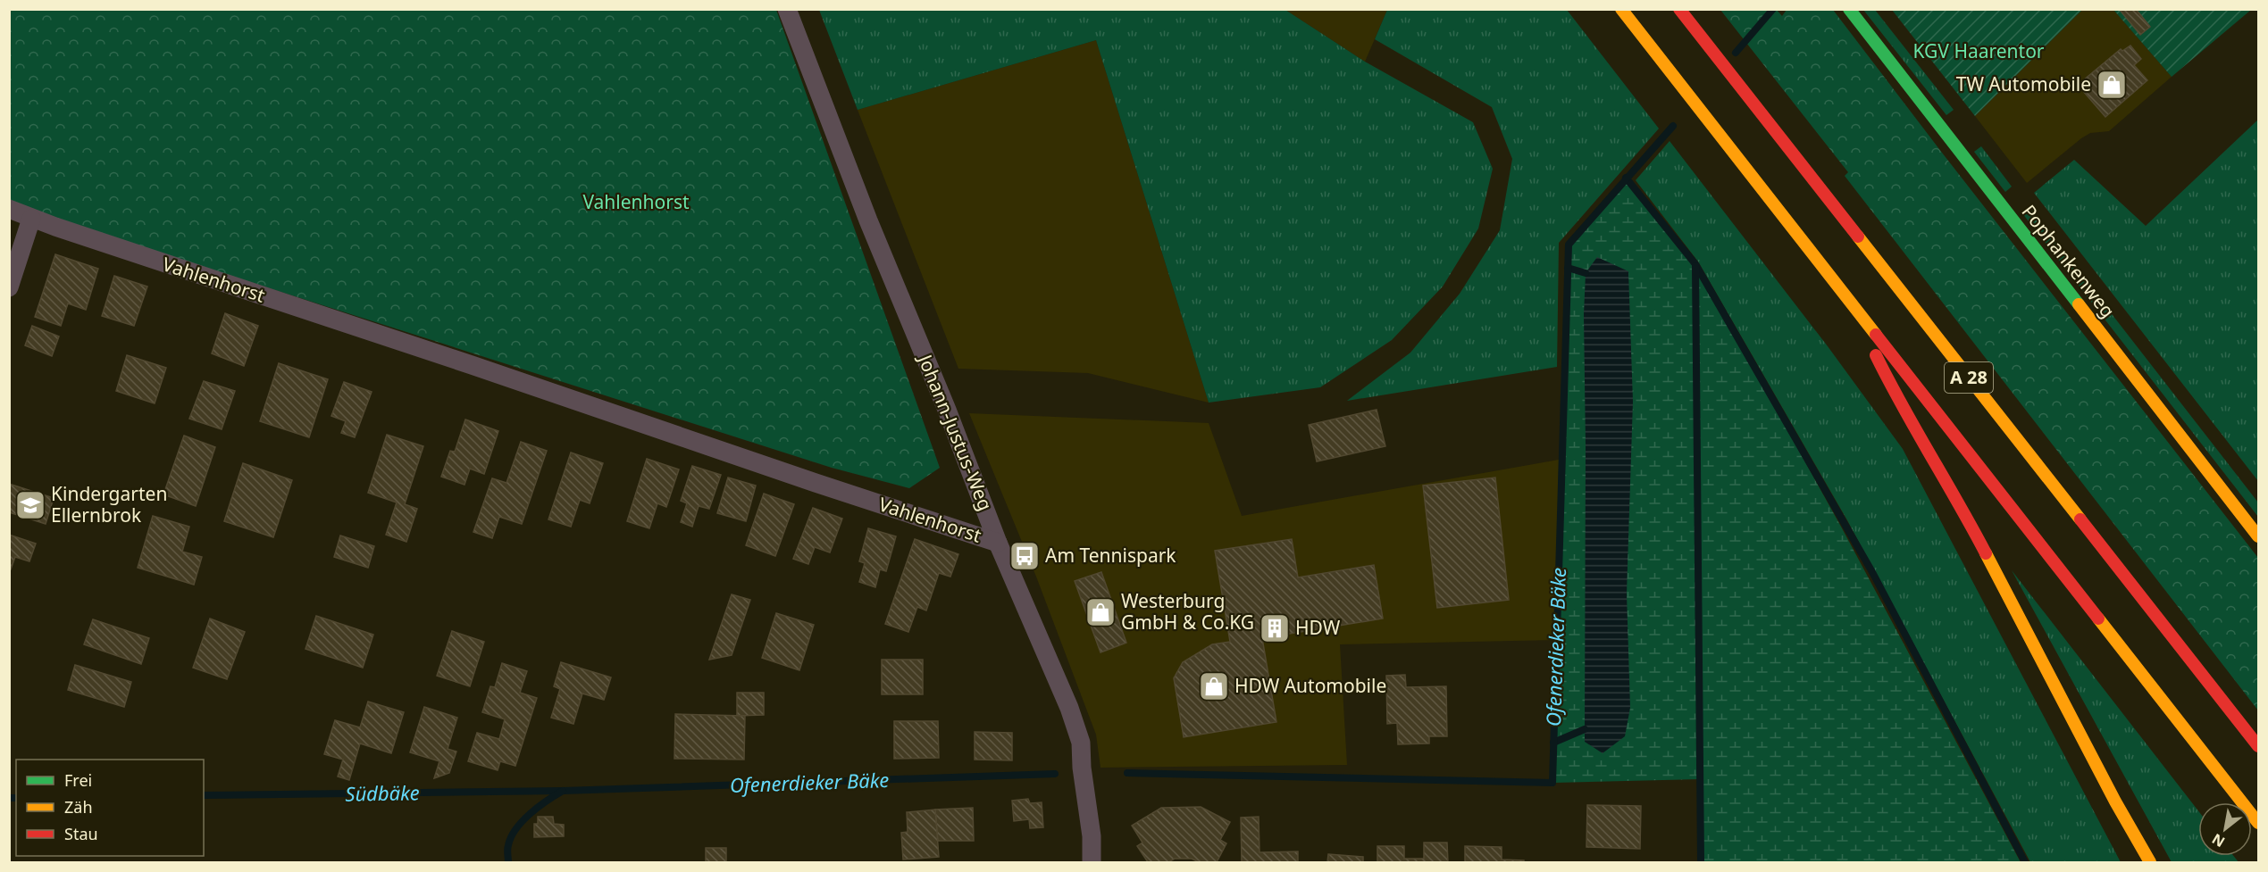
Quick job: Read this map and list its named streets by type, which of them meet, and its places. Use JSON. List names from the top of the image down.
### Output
{
  "streets": {
    "main road": ["Pophankenweg", "A 28"],
    "street": ["Vahlenhorst", "Johann-Justus-Weg"]
  },
  "crossings": [
    ["Vahlenhorst", "Johann-Justus-Weg"]
  ],
  "water": ["Ofenerdieker Bäke", "Südbäke"],
  "parks": ["KGV Haarentor", "Vahlenhorst"],
  "places": {
    "shop": ["TW Automobile", "Westerburg GmbH & Co.KG", "HDW Automobile"],
    "school or university": ["Kindergarten Ellernbrok"],
    "bus stop": ["Am Tennispark"],
    "building": ["HDW"]
  },
  "legend": ["Frei", "Zäh", "Stau"],
  "north": "bottom left"
}
